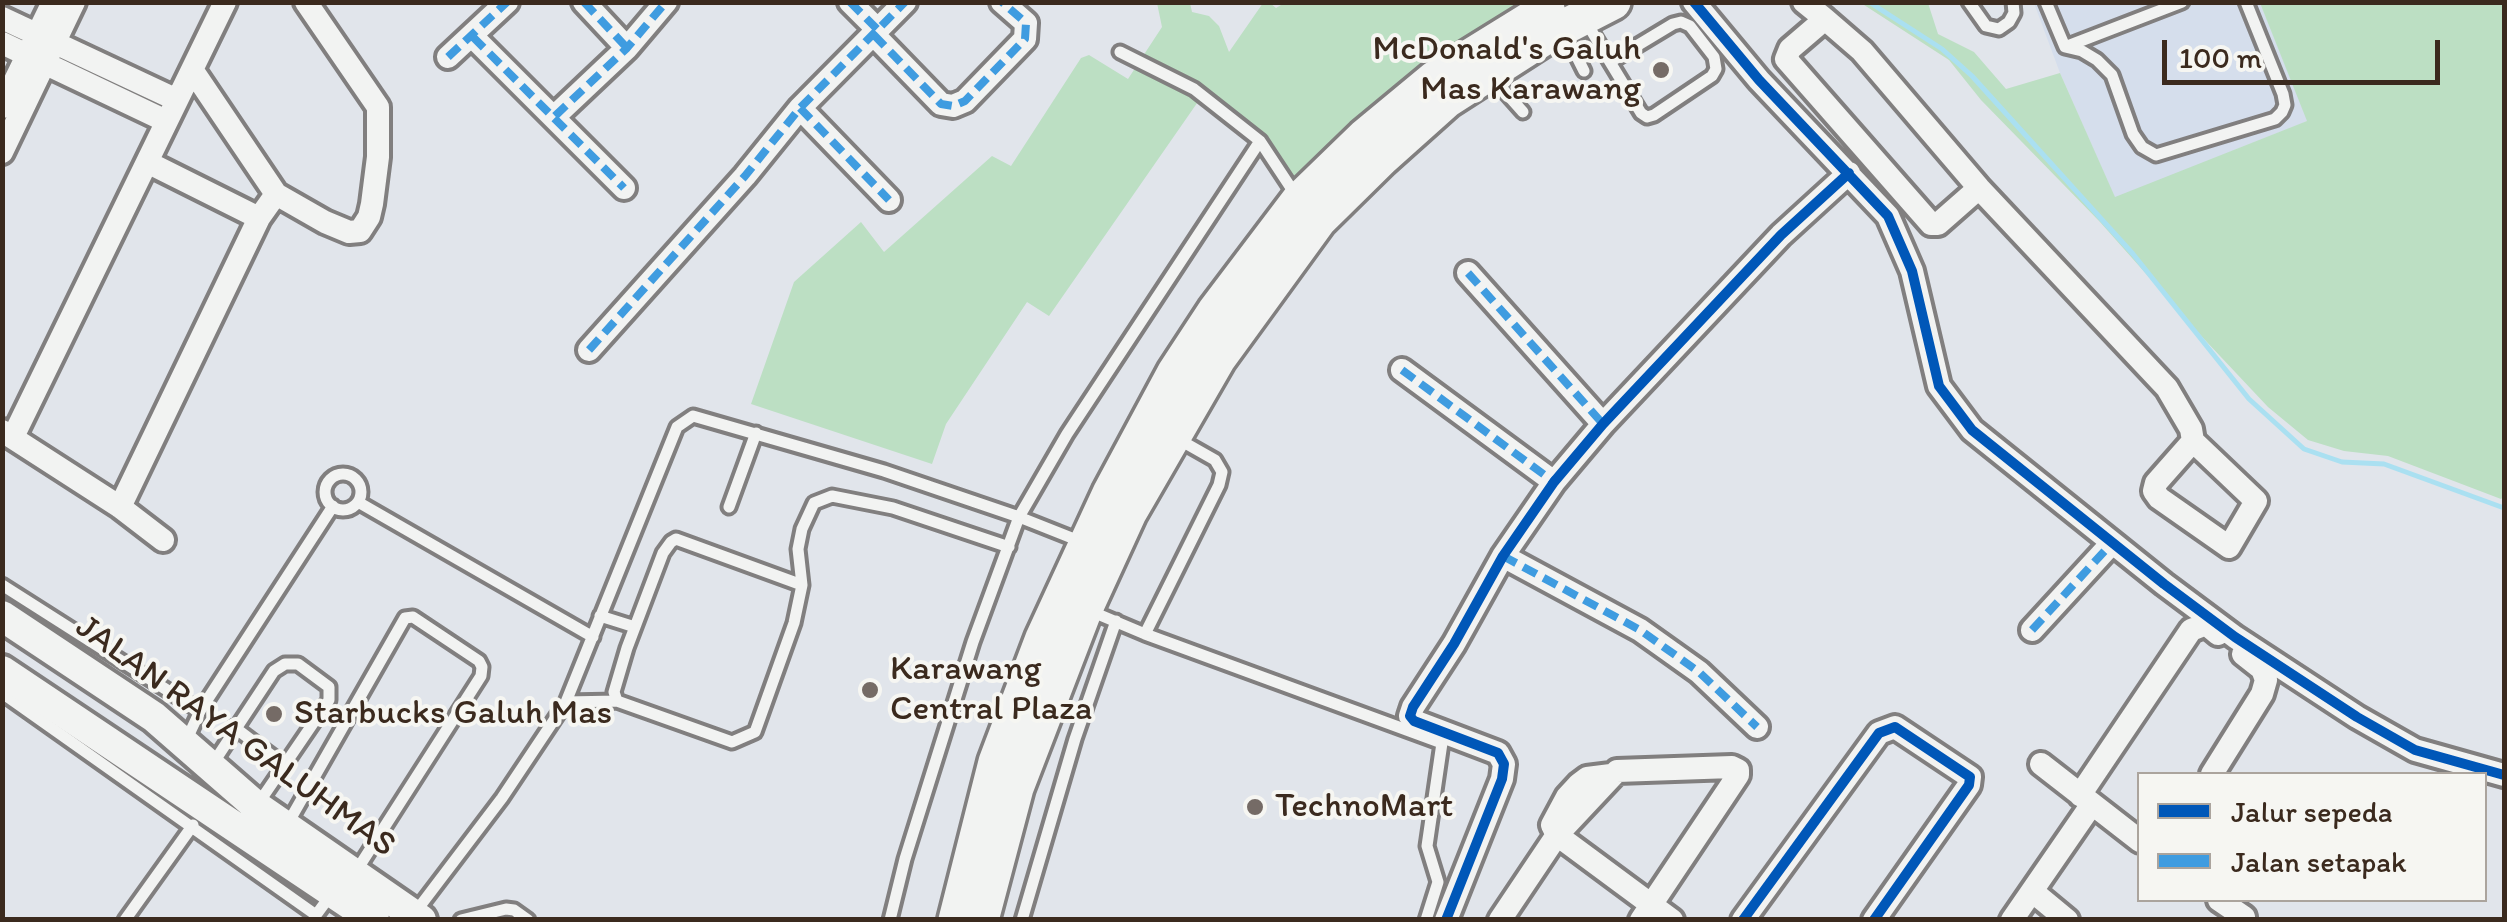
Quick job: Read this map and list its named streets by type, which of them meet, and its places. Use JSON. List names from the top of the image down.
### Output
{
  "streets": {
    "main road": ["JALAN RAYA GALUHMAS"]
  },
  "places": [
    "McDonald's Galuh Mas Karawang",
    "Karawang Central Plaza",
    "Starbucks Galuh Mas",
    "TechnoMart"
  ],
  "legend": ["Jalur sepeda", "Jalan setapak"],
  "scale_bar": "100 m"
}
